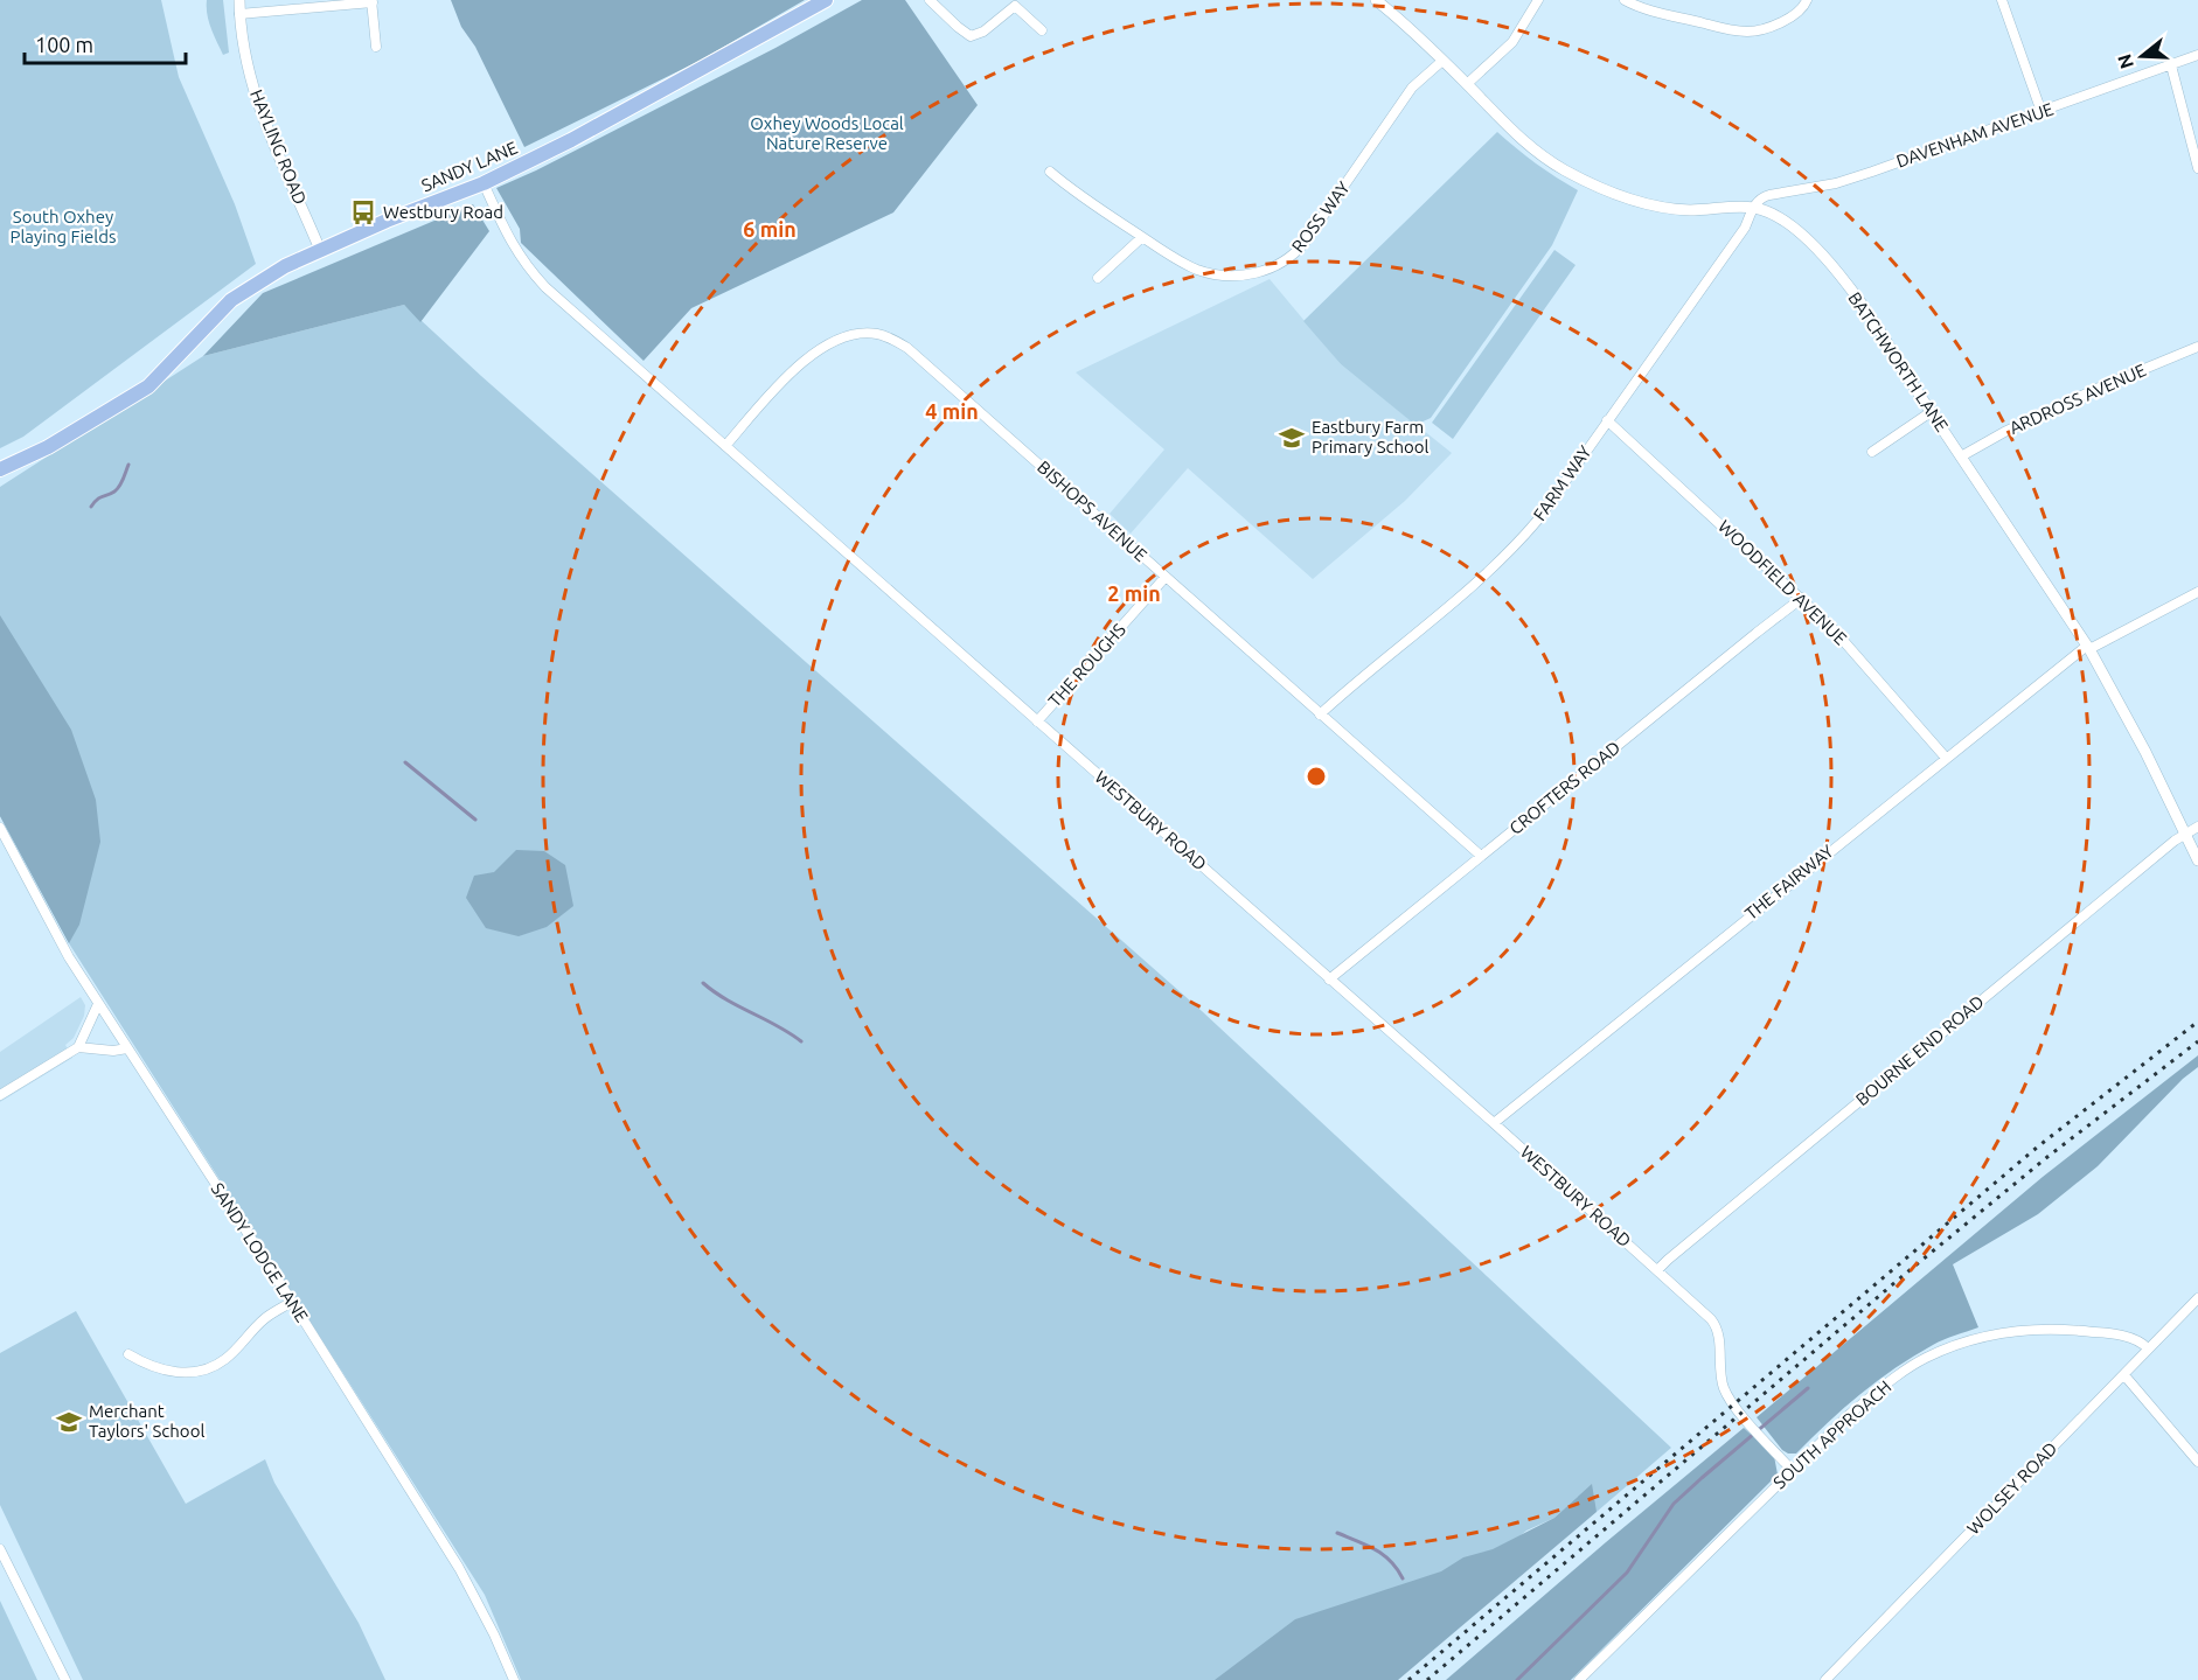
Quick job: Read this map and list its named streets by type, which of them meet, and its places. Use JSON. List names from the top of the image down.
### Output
{
  "streets": {
    "main road": ["SANDY LANE"],
    "street": [
      "DAVENHAM AVENUE",
      "HAYLING ROAD",
      "ROSS WAY",
      "BATCHWORTH LANE",
      "ARDROSS AVENUE",
      "FARM WAY",
      "BISHOPS AVENUE",
      "WOODFIELD AVENUE",
      "THE ROUGHS",
      "CROFTERS ROAD",
      "WESTBURY ROAD",
      "THE FAIRWAY",
      "BOURNE END ROAD",
      "SANDY LODGE LANE",
      "SOUTH APPROACH",
      "WOLSEY ROAD"
    ]
  },
  "crossings": [
    ["DAVENHAM AVENUE", "BATCHWORTH LANE"],
    ["DAVENHAM AVENUE", "FARM WAY"],
    ["HAYLING ROAD", "SANDY LANE"],
    ["SANDY LANE", "WESTBURY ROAD"],
    ["ROSS WAY", "BATCHWORTH LANE"],
    ["BATCHWORTH LANE", "ARDROSS AVENUE"],
    ["BATCHWORTH LANE", "FARM WAY"],
    ["BATCHWORTH LANE", "THE FAIRWAY"],
    ["BATCHWORTH LANE", "BOURNE END ROAD"],
    ["FARM WAY", "BISHOPS AVENUE"],
    ["FARM WAY", "WOODFIELD AVENUE"],
    ["BISHOPS AVENUE", "THE ROUGHS"],
    ["BISHOPS AVENUE", "CROFTERS ROAD"],
    ["BISHOPS AVENUE", "WESTBURY ROAD"],
    ["WOODFIELD AVENUE", "CROFTERS ROAD"],
    ["WOODFIELD AVENUE", "THE FAIRWAY"],
    ["THE ROUGHS", "WESTBURY ROAD"],
    ["CROFTERS ROAD", "WESTBURY ROAD"],
    ["WESTBURY ROAD", "THE FAIRWAY"],
    ["WESTBURY ROAD", "BOURNE END ROAD"],
    ["WESTBURY ROAD", "SOUTH APPROACH"],
    ["SOUTH APPROACH", "WOLSEY ROAD"]
  ],
  "parks": ["Oxhey Woods Local Nature Reserve", "South Oxhey Playing Fields"],
  "places": {
    "bus stop": ["Westbury Road"],
    "school or university": ["Eastbury Farm Primary School", "Merchant Taylors' School"]
  },
  "scale_bar": "100 m",
  "north": "left",
  "rings": ["6 min", "4 min", "2 min"]
}
